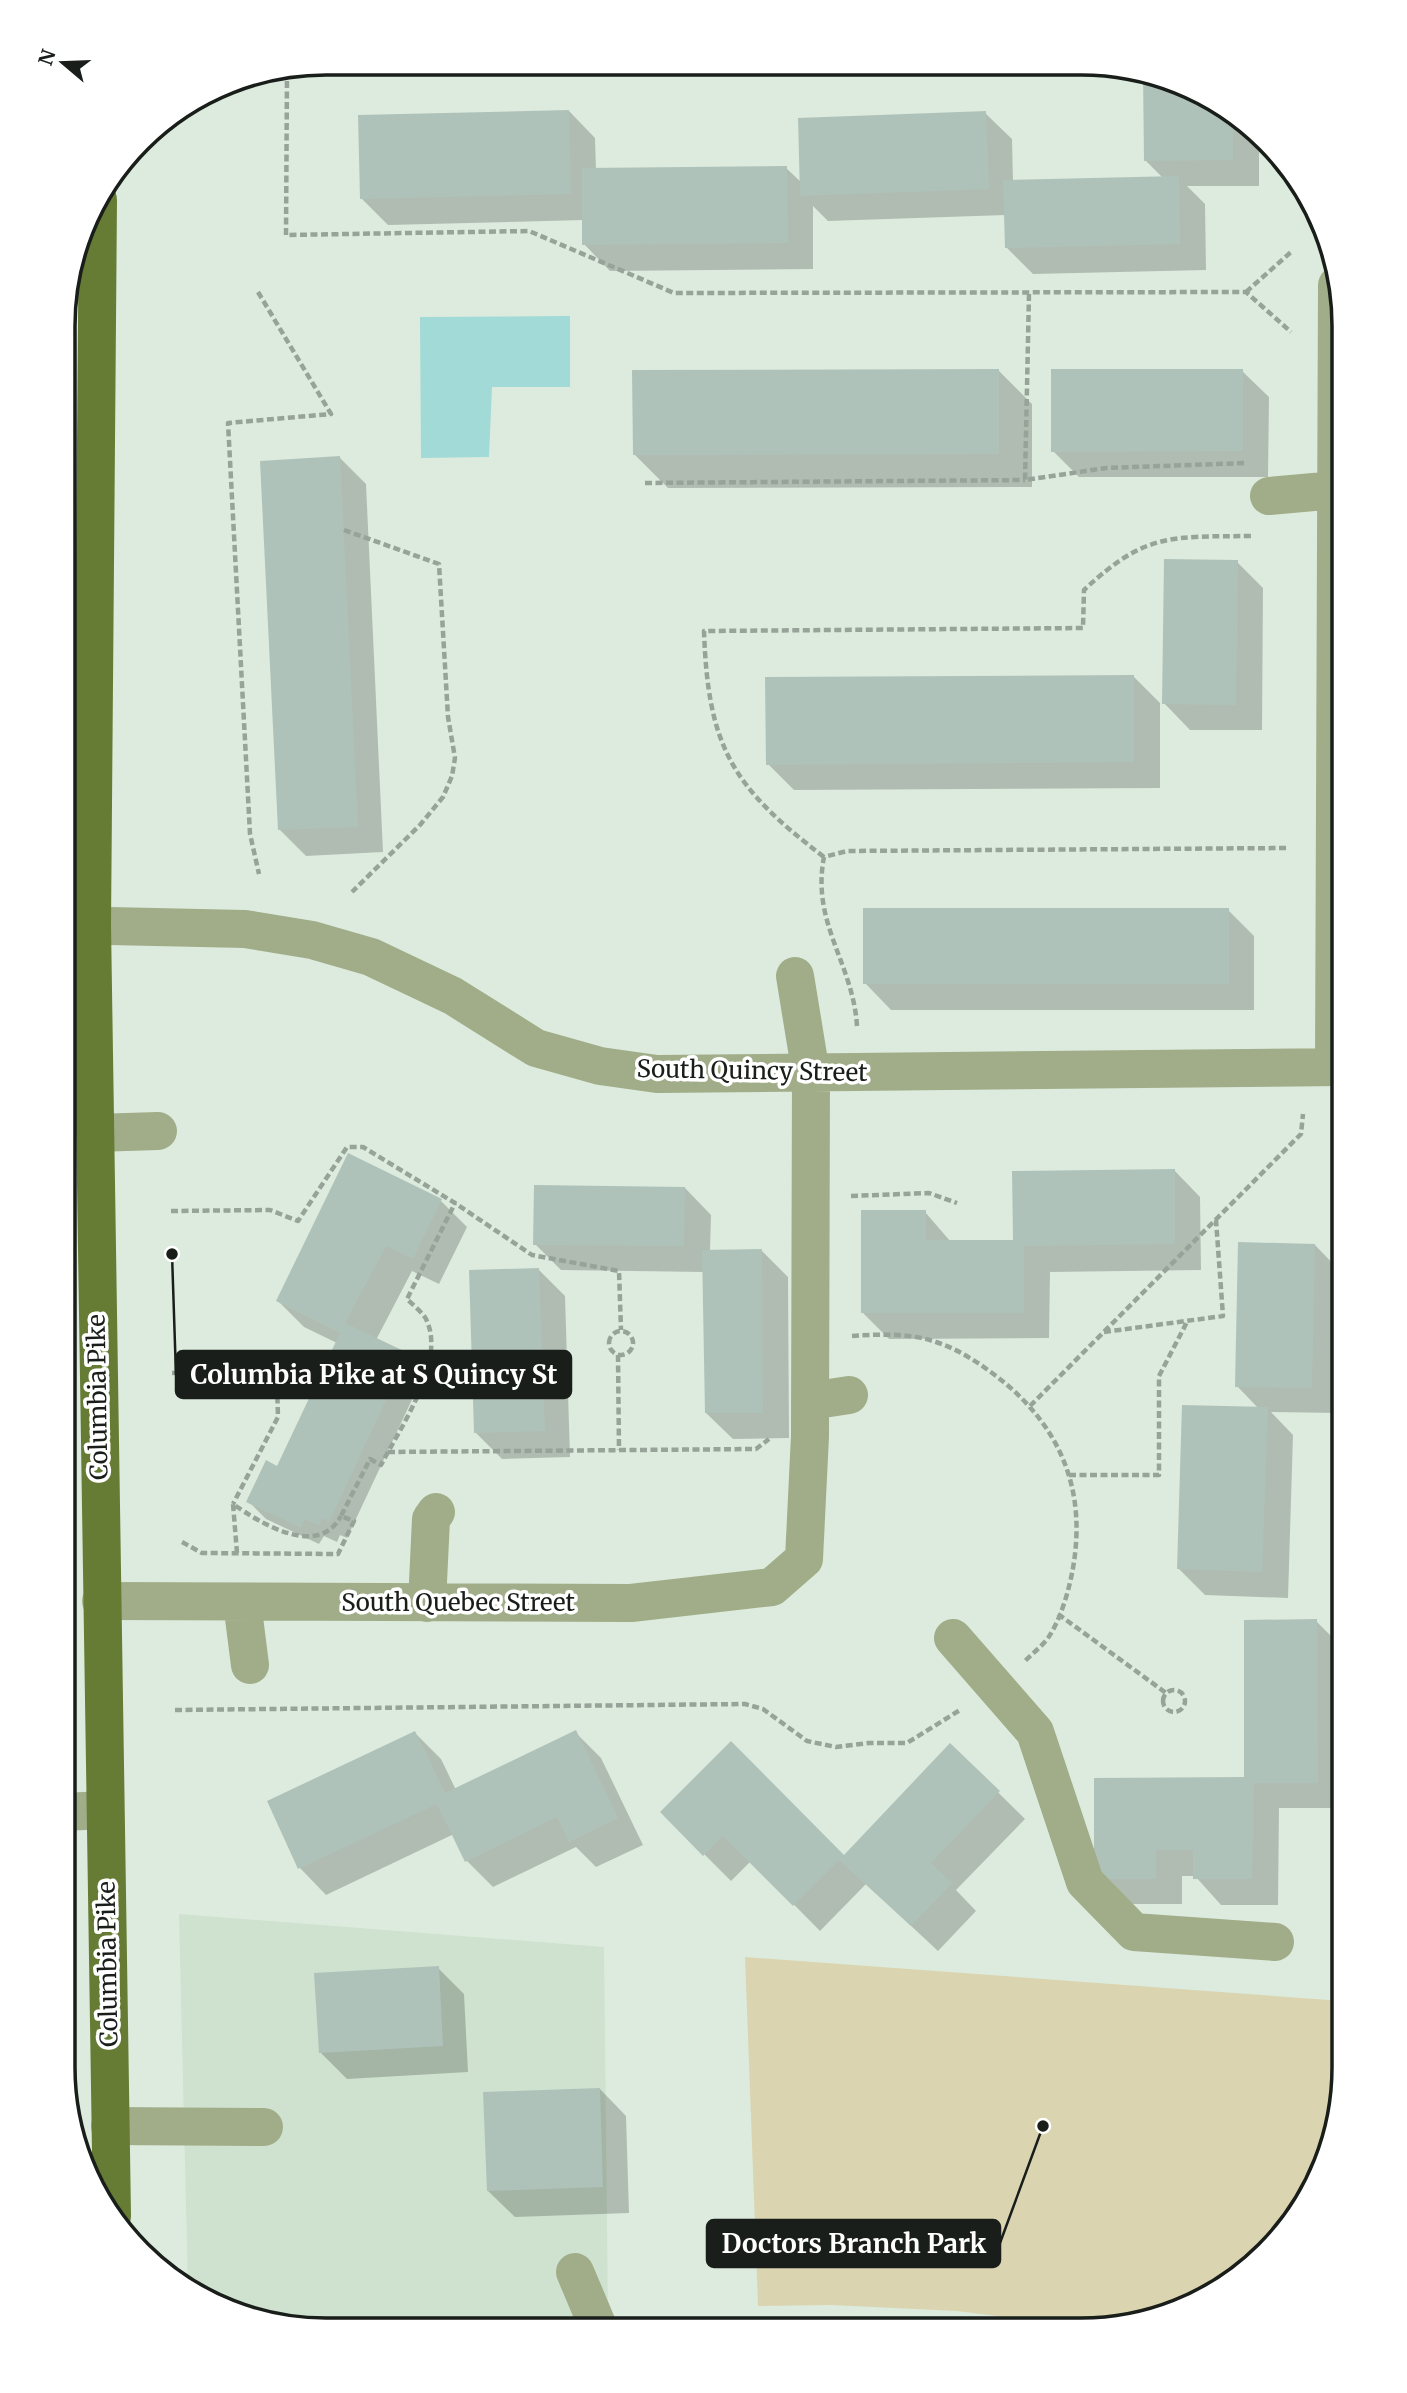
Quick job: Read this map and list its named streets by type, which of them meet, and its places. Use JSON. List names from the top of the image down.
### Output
{
  "streets": {
    "main road": ["Columbia Pike"],
    "street": ["South Quincy Street", "South Quebec Street"]
  },
  "crossings": [
    ["South Quincy Street", "Columbia Pike"],
    ["Columbia Pike", "South Quebec Street"]
  ],
  "places": ["Columbia Pike at S Quincy St", "Doctors Branch Park"],
  "north": "left"
}
